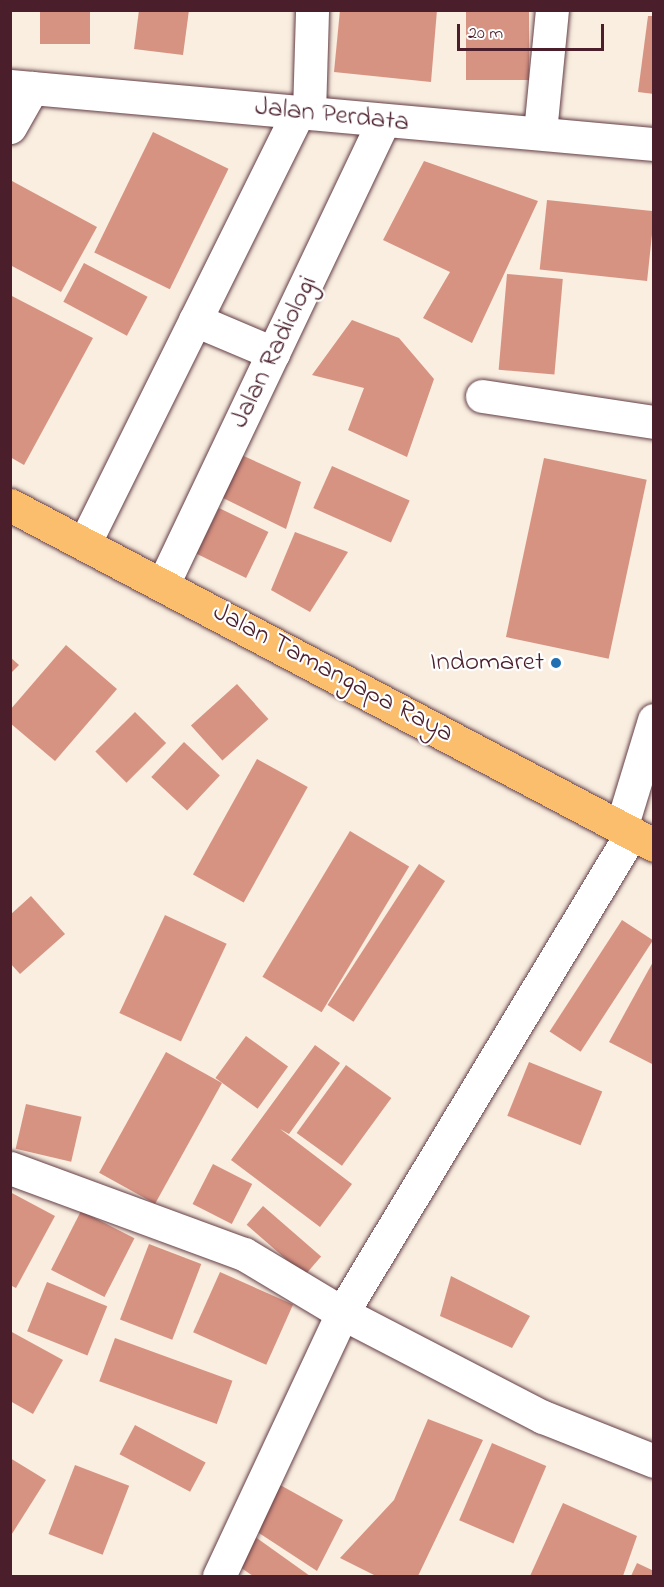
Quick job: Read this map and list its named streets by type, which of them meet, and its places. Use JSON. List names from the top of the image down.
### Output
{
  "streets": {
    "main road": ["Jalan Tamangapa Raya"],
    "street": ["Jalan Perdata", "Jalan Radiologi"]
  },
  "crossings": [
    ["Jalan Perdata", "Jalan Radiologi"],
    ["Jalan Radiologi", "Jalan Tamangapa Raya"]
  ],
  "places": ["Indomaret"],
  "scale_bar": "20 m"
}
